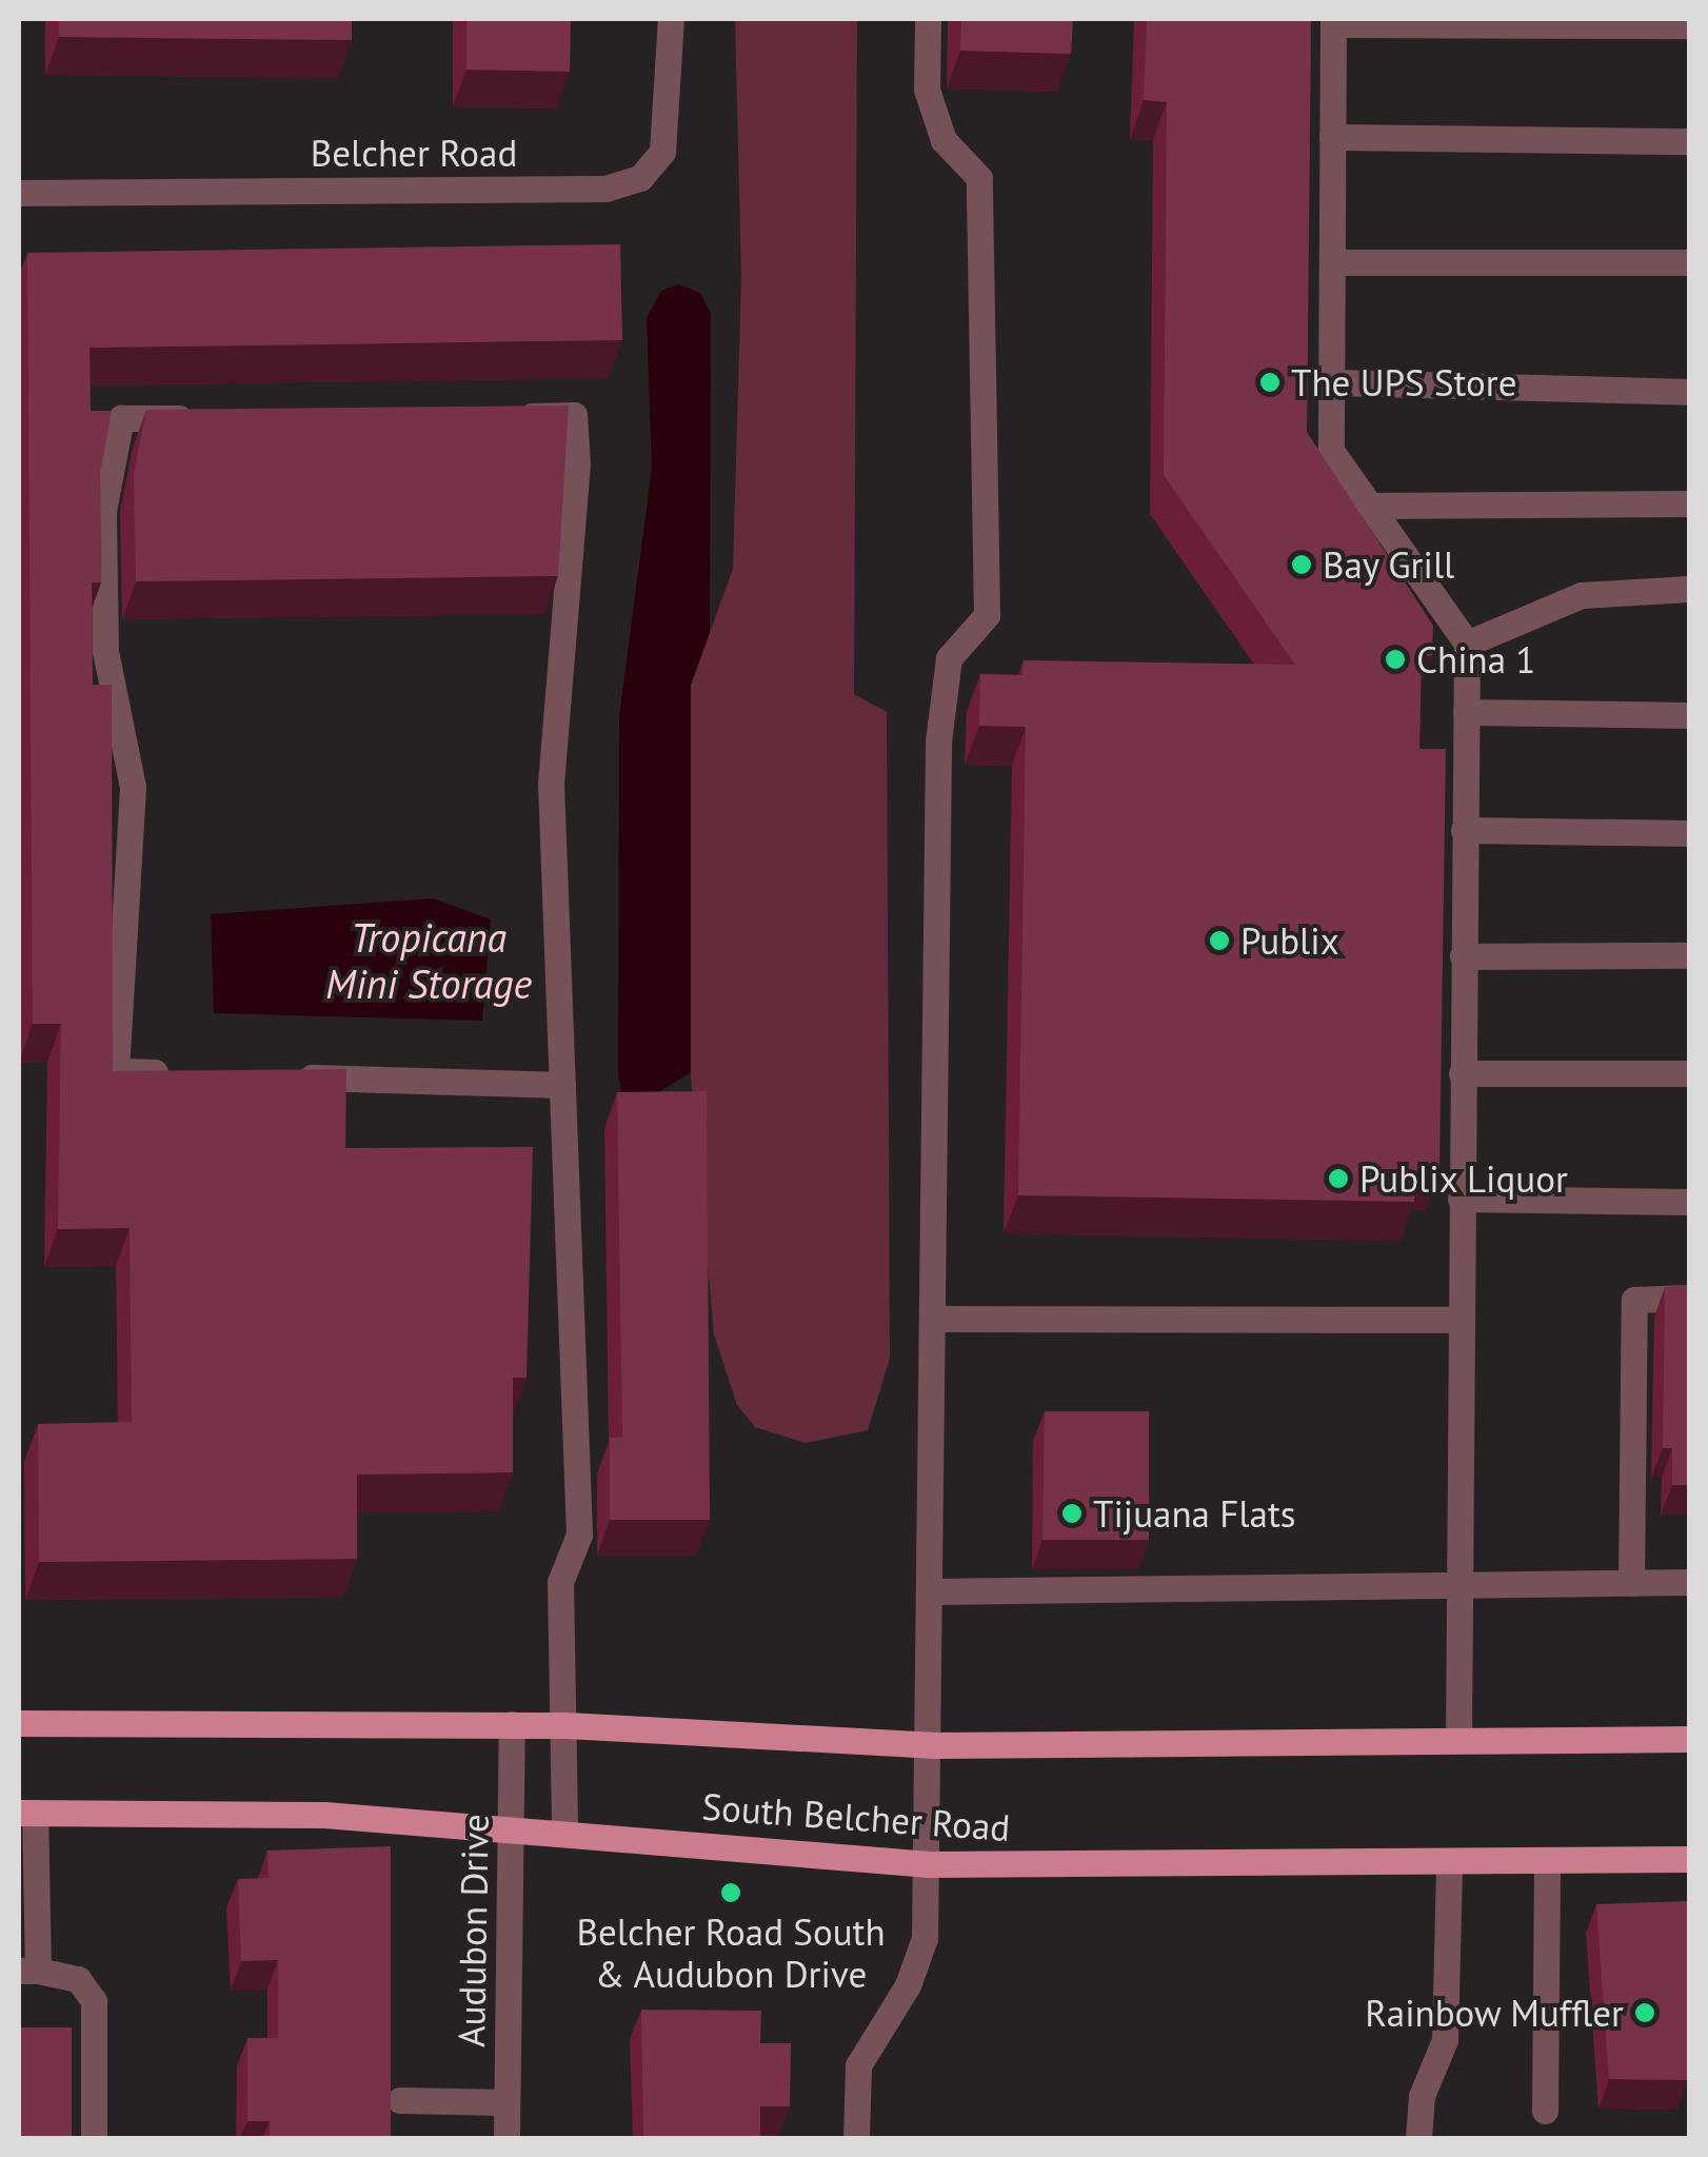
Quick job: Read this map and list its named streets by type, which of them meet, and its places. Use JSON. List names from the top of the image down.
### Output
{
  "streets": {
    "main road": ["South Belcher Road"],
    "street": ["Belcher Road", "Audubon Drive"]
  },
  "crossings": [
    ["South Belcher Road", "Audubon Drive"]
  ],
  "water": ["Tropicana Mini Storage"],
  "places": [
    "The UPS Store",
    "Bay Grill",
    "China 1",
    "Publix",
    "Publix Liquor",
    "Tijuana Flats",
    "Belcher Road South & Audubon Drive",
    "Rainbow Muffler"
  ]
}
